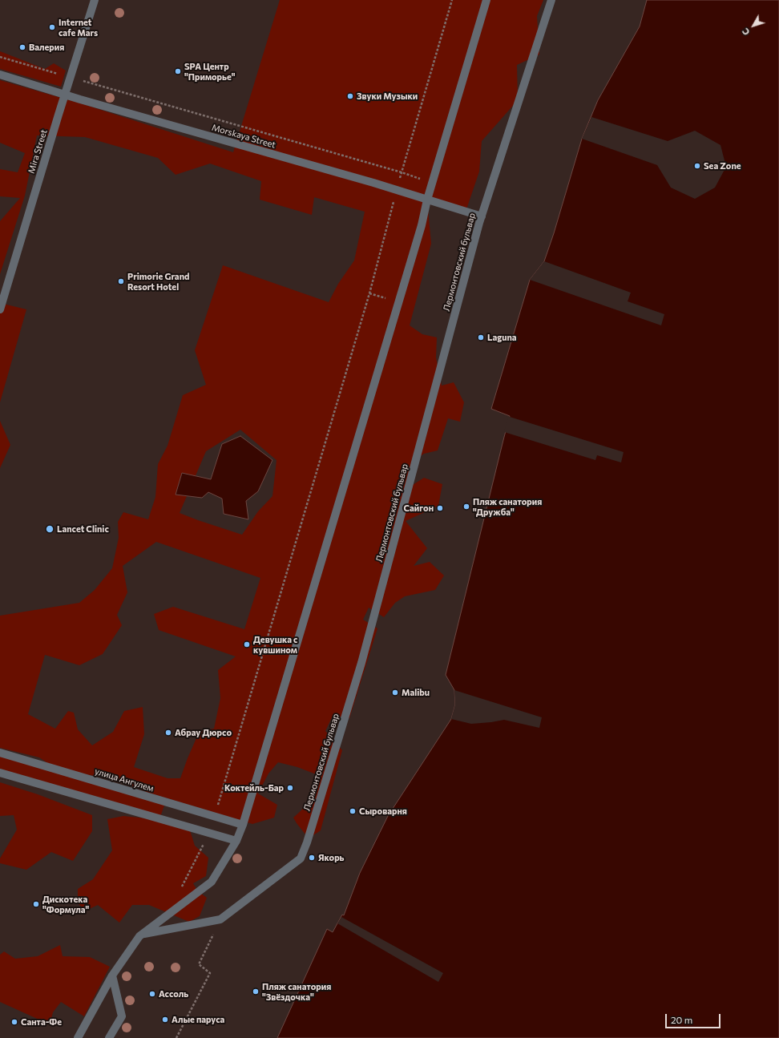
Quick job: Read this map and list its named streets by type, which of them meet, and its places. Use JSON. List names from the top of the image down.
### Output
{
  "streets": {
    "street": [
      "Morskaya Street",
      "Mira Street",
      "Лермонтовский бульвар",
      "улица Ангулем"
    ]
  },
  "crossings": [
    ["Morskaya Street", "Mira Street"],
    ["Morskaya Street", "Лермонтовский бульвар"]
  ],
  "places": [
    "Internet cafe Mars",
    "Валерия",
    "SPA Центр \"Приморье\"",
    "Звуки Музыки",
    "Sea Zone",
    "Primorie Grand Resort Hotel",
    "Laguna",
    "Пляж санатория \"Дружба\"",
    "Сайгон",
    "Lancet Clinic",
    "Девушка с кувшином",
    "Malibu",
    "Абрау Дюрсо",
    "Коктейль-Бар",
    "Сыроварня",
    "Якорь",
    "Дискотека \"Формула\"",
    "Пляж санатория \"Звёздочка\"",
    "Ассоль",
    "Алые паруса",
    "Санта-Фе"
  ],
  "scale_bar": "20 m",
  "north": "bottom left"
}
